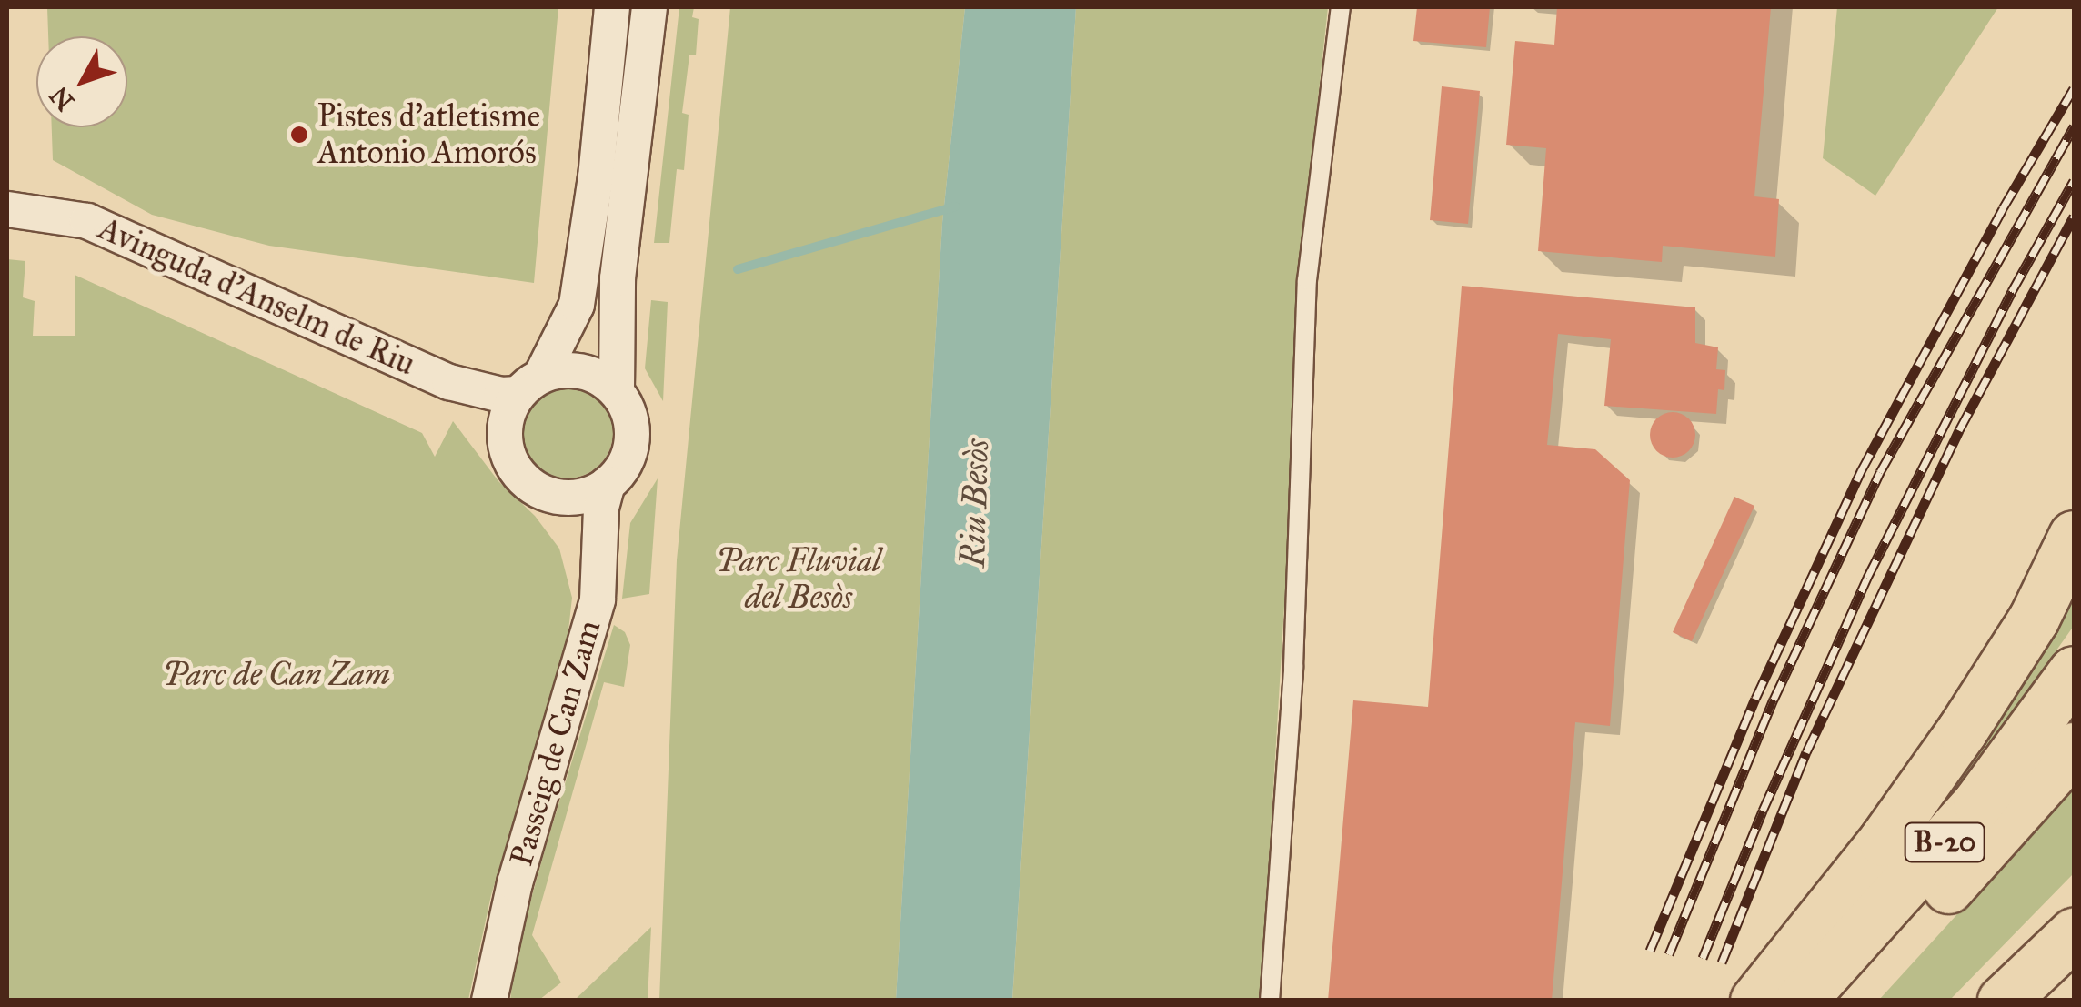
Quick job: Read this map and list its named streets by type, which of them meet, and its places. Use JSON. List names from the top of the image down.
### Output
{
  "streets": {
    "highway": ["B-20"],
    "street": ["Avinguda d'Anselm de Riu", "Passeig de Can Zam"]
  },
  "crossings": [
    ["Avinguda d'Anselm de Riu", "Passeig de Can Zam"]
  ],
  "water": ["Riu Besòs"],
  "parks": ["Parc Fluvial del Besòs", "Parc de Can Zam"],
  "places": ["Pistes d'atletisme Antonio Amorós"],
  "north": "bottom left"
}
